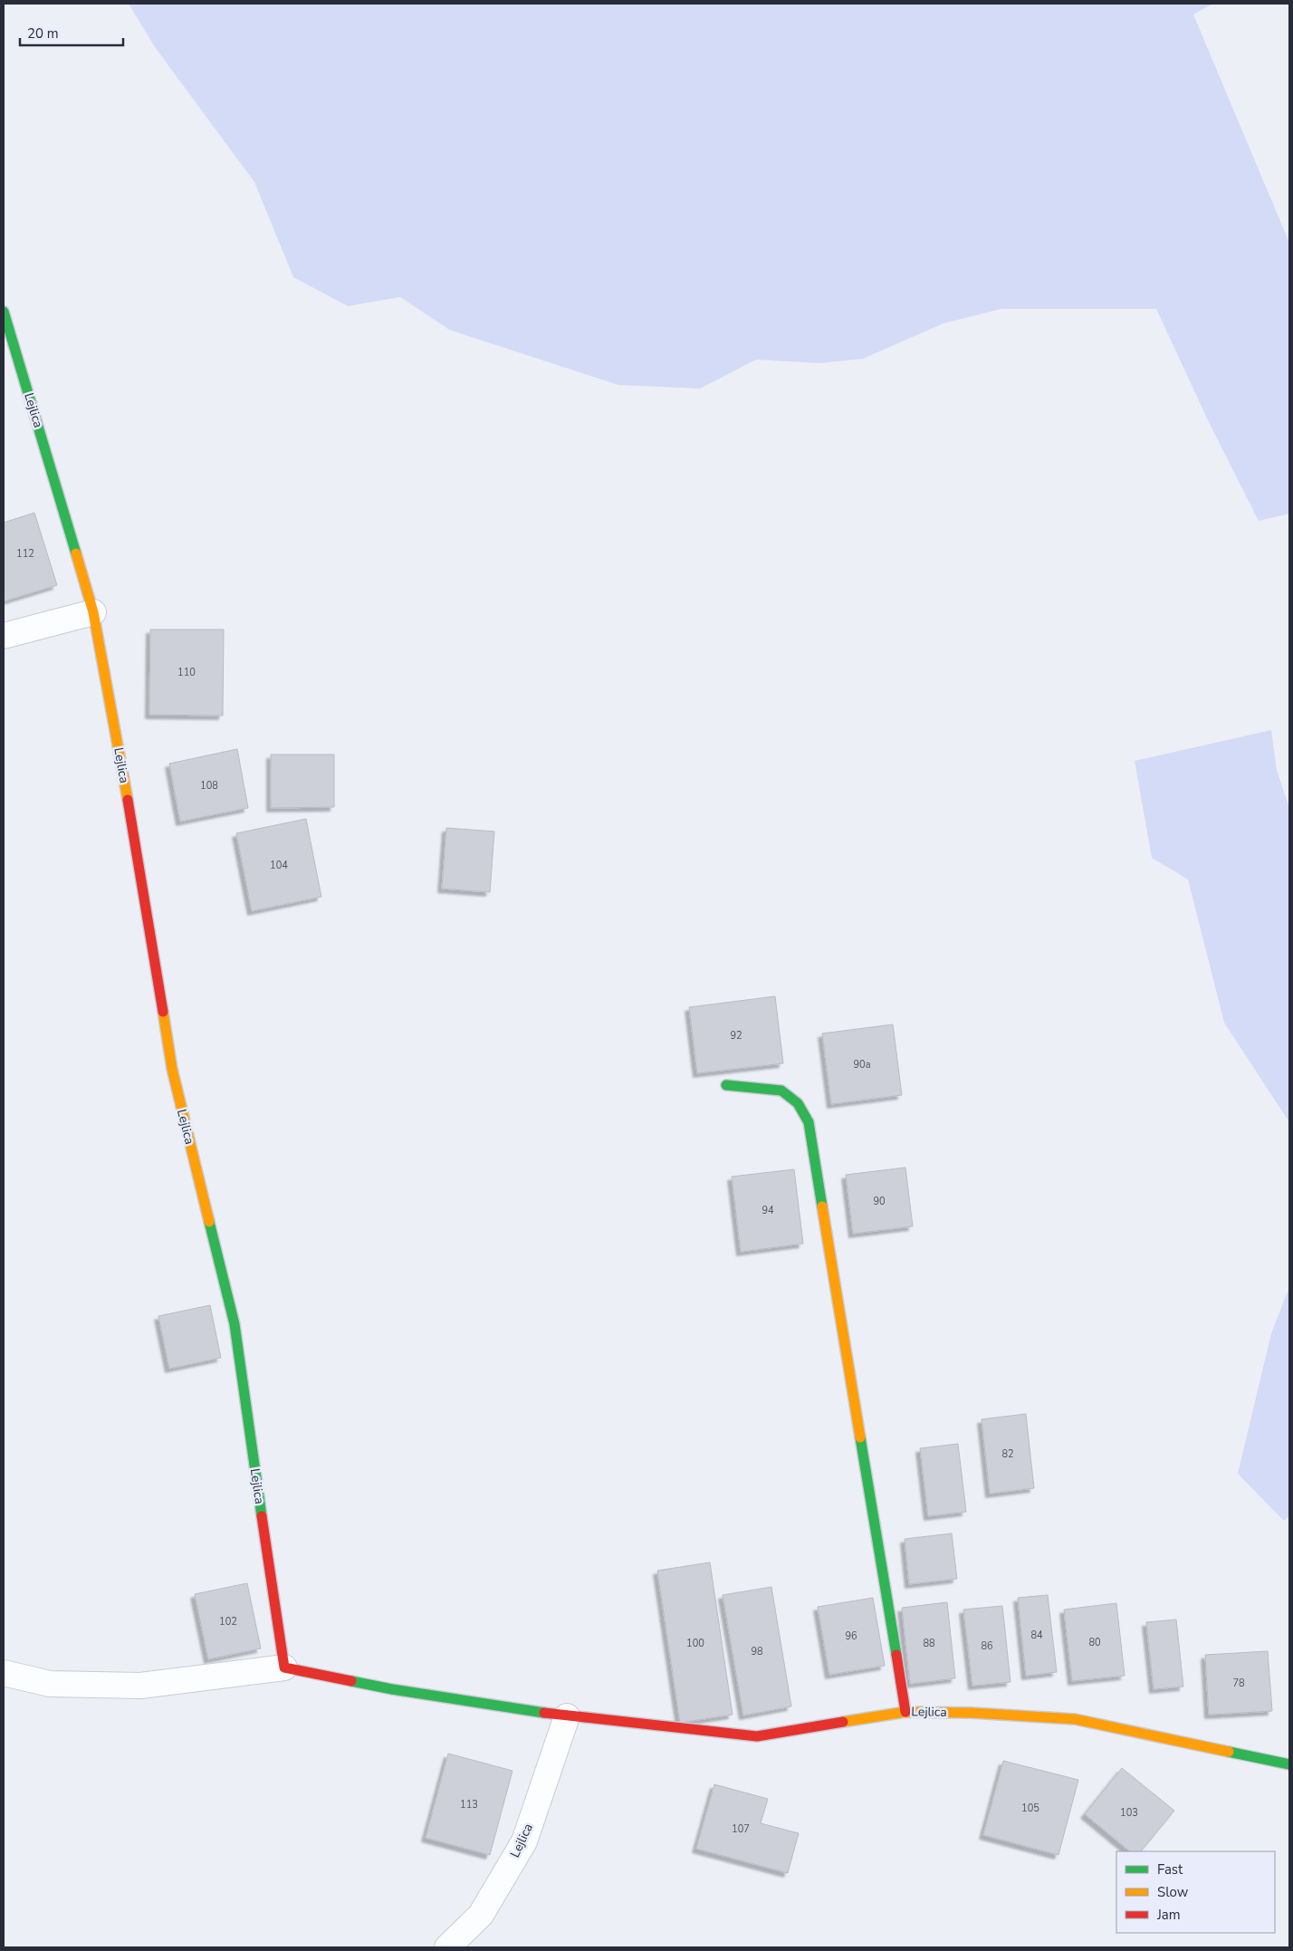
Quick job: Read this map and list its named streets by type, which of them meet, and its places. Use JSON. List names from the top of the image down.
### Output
{
  "streets": {
    "street": ["Lejlica"]
  },
  "house_numbers": [
    "112",
    "110",
    "108",
    "104",
    "92",
    "90a",
    "90",
    "94",
    "82",
    "102",
    "84",
    "96",
    "80",
    "100",
    "88",
    "86",
    "98",
    "78",
    "113",
    "105",
    "103",
    "107"
  ],
  "legend": ["Fast", "Slow", "Jam"],
  "scale_bar": "20 m"
}
